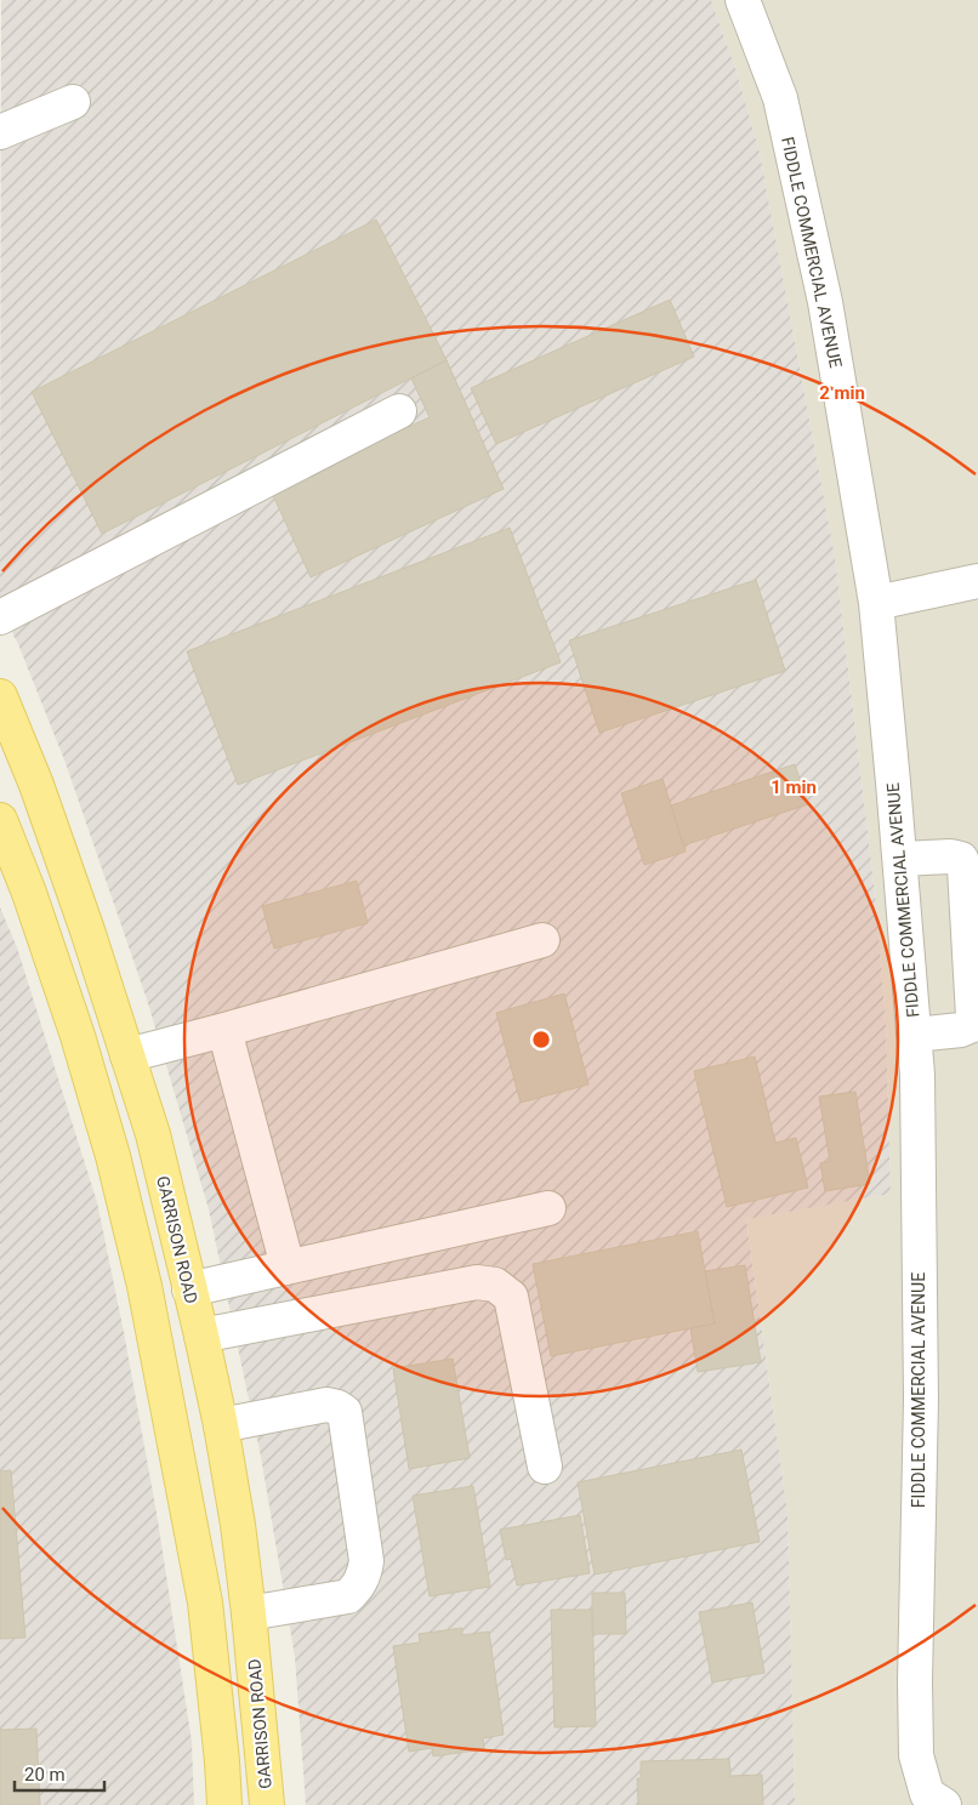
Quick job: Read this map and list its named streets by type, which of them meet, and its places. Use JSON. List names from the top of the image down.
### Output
{
  "streets": {
    "main road": ["GARRISON ROAD"],
    "street": ["FIDDLE COMMERCIAL AVENUE"]
  },
  "scale_bar": "20 m",
  "rings": ["2 min", "1 min"]
}
